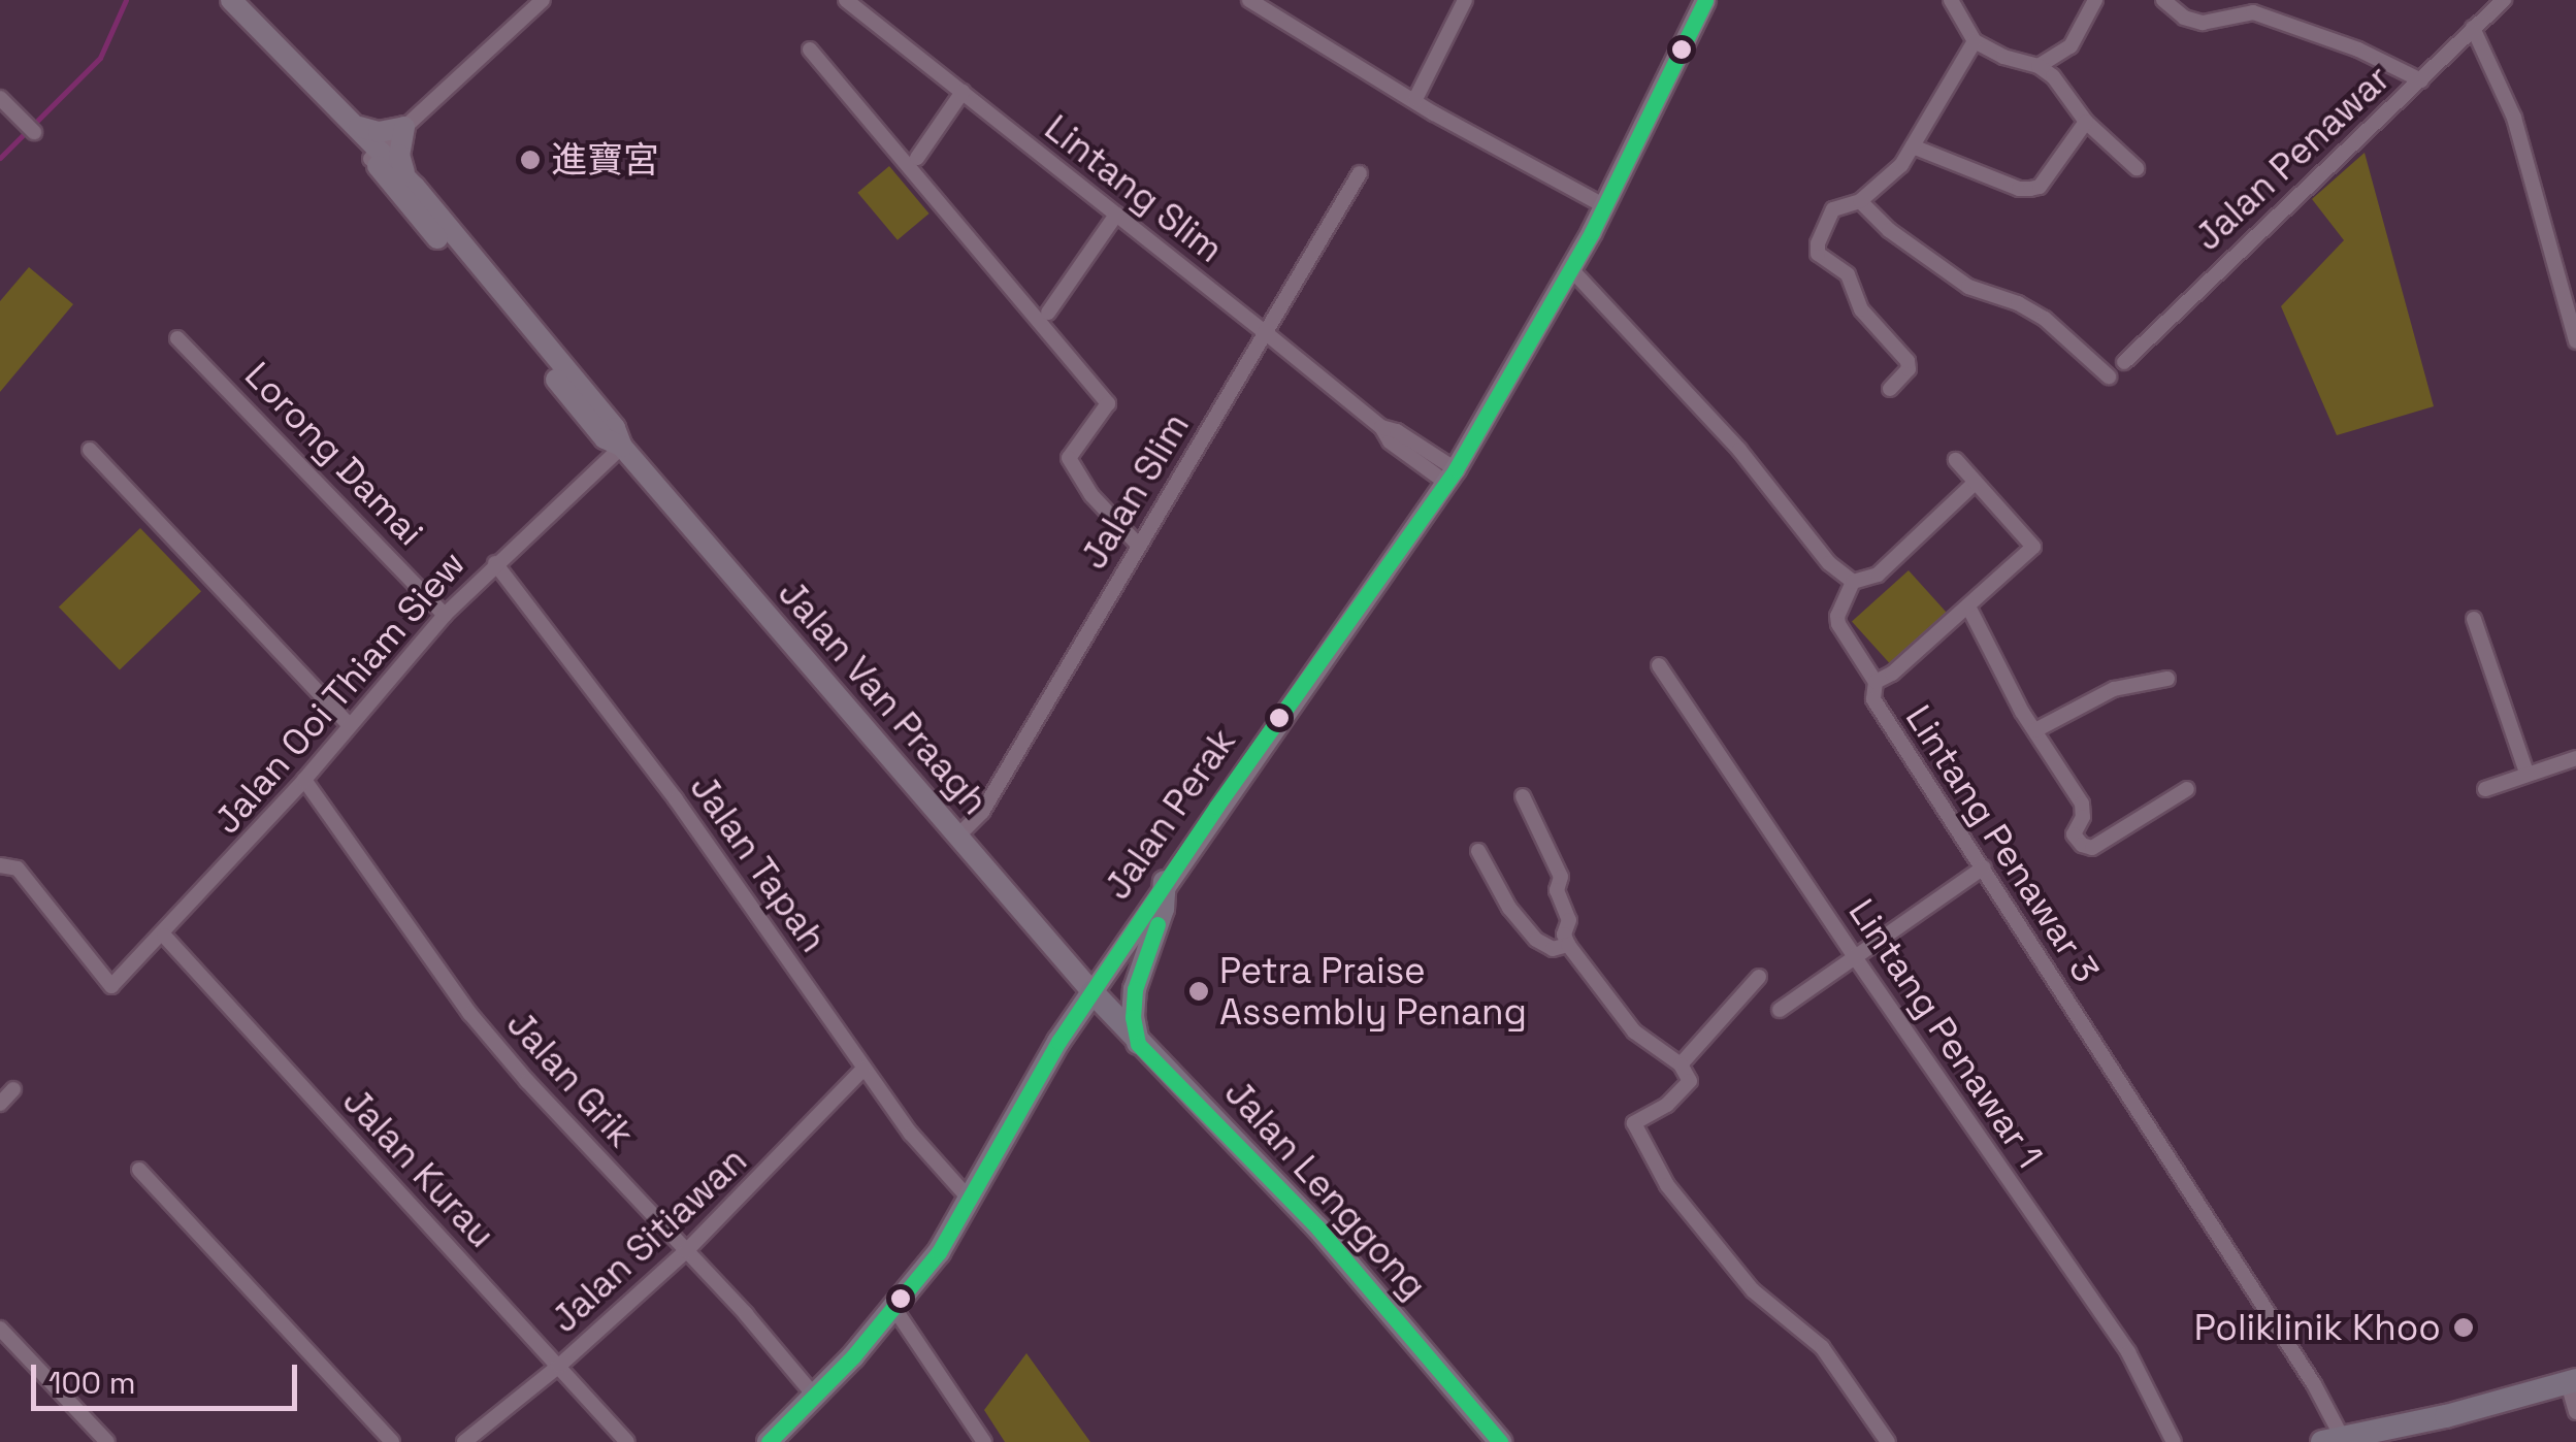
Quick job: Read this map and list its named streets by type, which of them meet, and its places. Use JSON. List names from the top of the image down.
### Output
{
  "streets": {
    "main road": ["Jalan Van Praagh", "Jalan Perak", "Jalan Lenggong"],
    "street": [
      "Jalan Penawar",
      "Lintang Slim",
      "Lorong Damai",
      "Jalan Slim",
      "Jalan Ooi Thiam Siew",
      "Lintang Penawar 3",
      "Jalan Tapah",
      "Lintang Penawar 1",
      "Jalan Grik",
      "Jalan Kurau",
      "Jalan Sitiawan"
    ]
  },
  "crossings": [
    ["Lintang Slim", "Jalan Slim"],
    ["Lintang Slim", "Jalan Perak"],
    ["Lorong Damai", "Jalan Ooi Thiam Siew"],
    ["Jalan Slim", "Jalan Van Praagh"],
    ["Jalan Ooi Thiam Siew", "Jalan Van Praagh"],
    ["Jalan Ooi Thiam Siew", "Jalan Tapah"],
    ["Jalan Ooi Thiam Siew", "Jalan Grik"],
    ["Jalan Ooi Thiam Siew", "Jalan Kurau"],
    ["Jalan Van Praagh", "Jalan Perak"],
    ["Jalan Van Praagh", "Jalan Lenggong"],
    ["Jalan Perak", "Jalan Tapah"],
    ["Jalan Perak", "Jalan Grik"],
    ["Jalan Perak", "Jalan Lenggong"],
    ["Jalan Tapah", "Jalan Sitiawan"],
    ["Jalan Grik", "Jalan Sitiawan"],
    ["Jalan Kurau", "Jalan Sitiawan"]
  ],
  "places": ["進寶宮", "Petra Praise Assembly Penang", "Poliklinik Khoo"],
  "scale_bar": "100 m"
}
